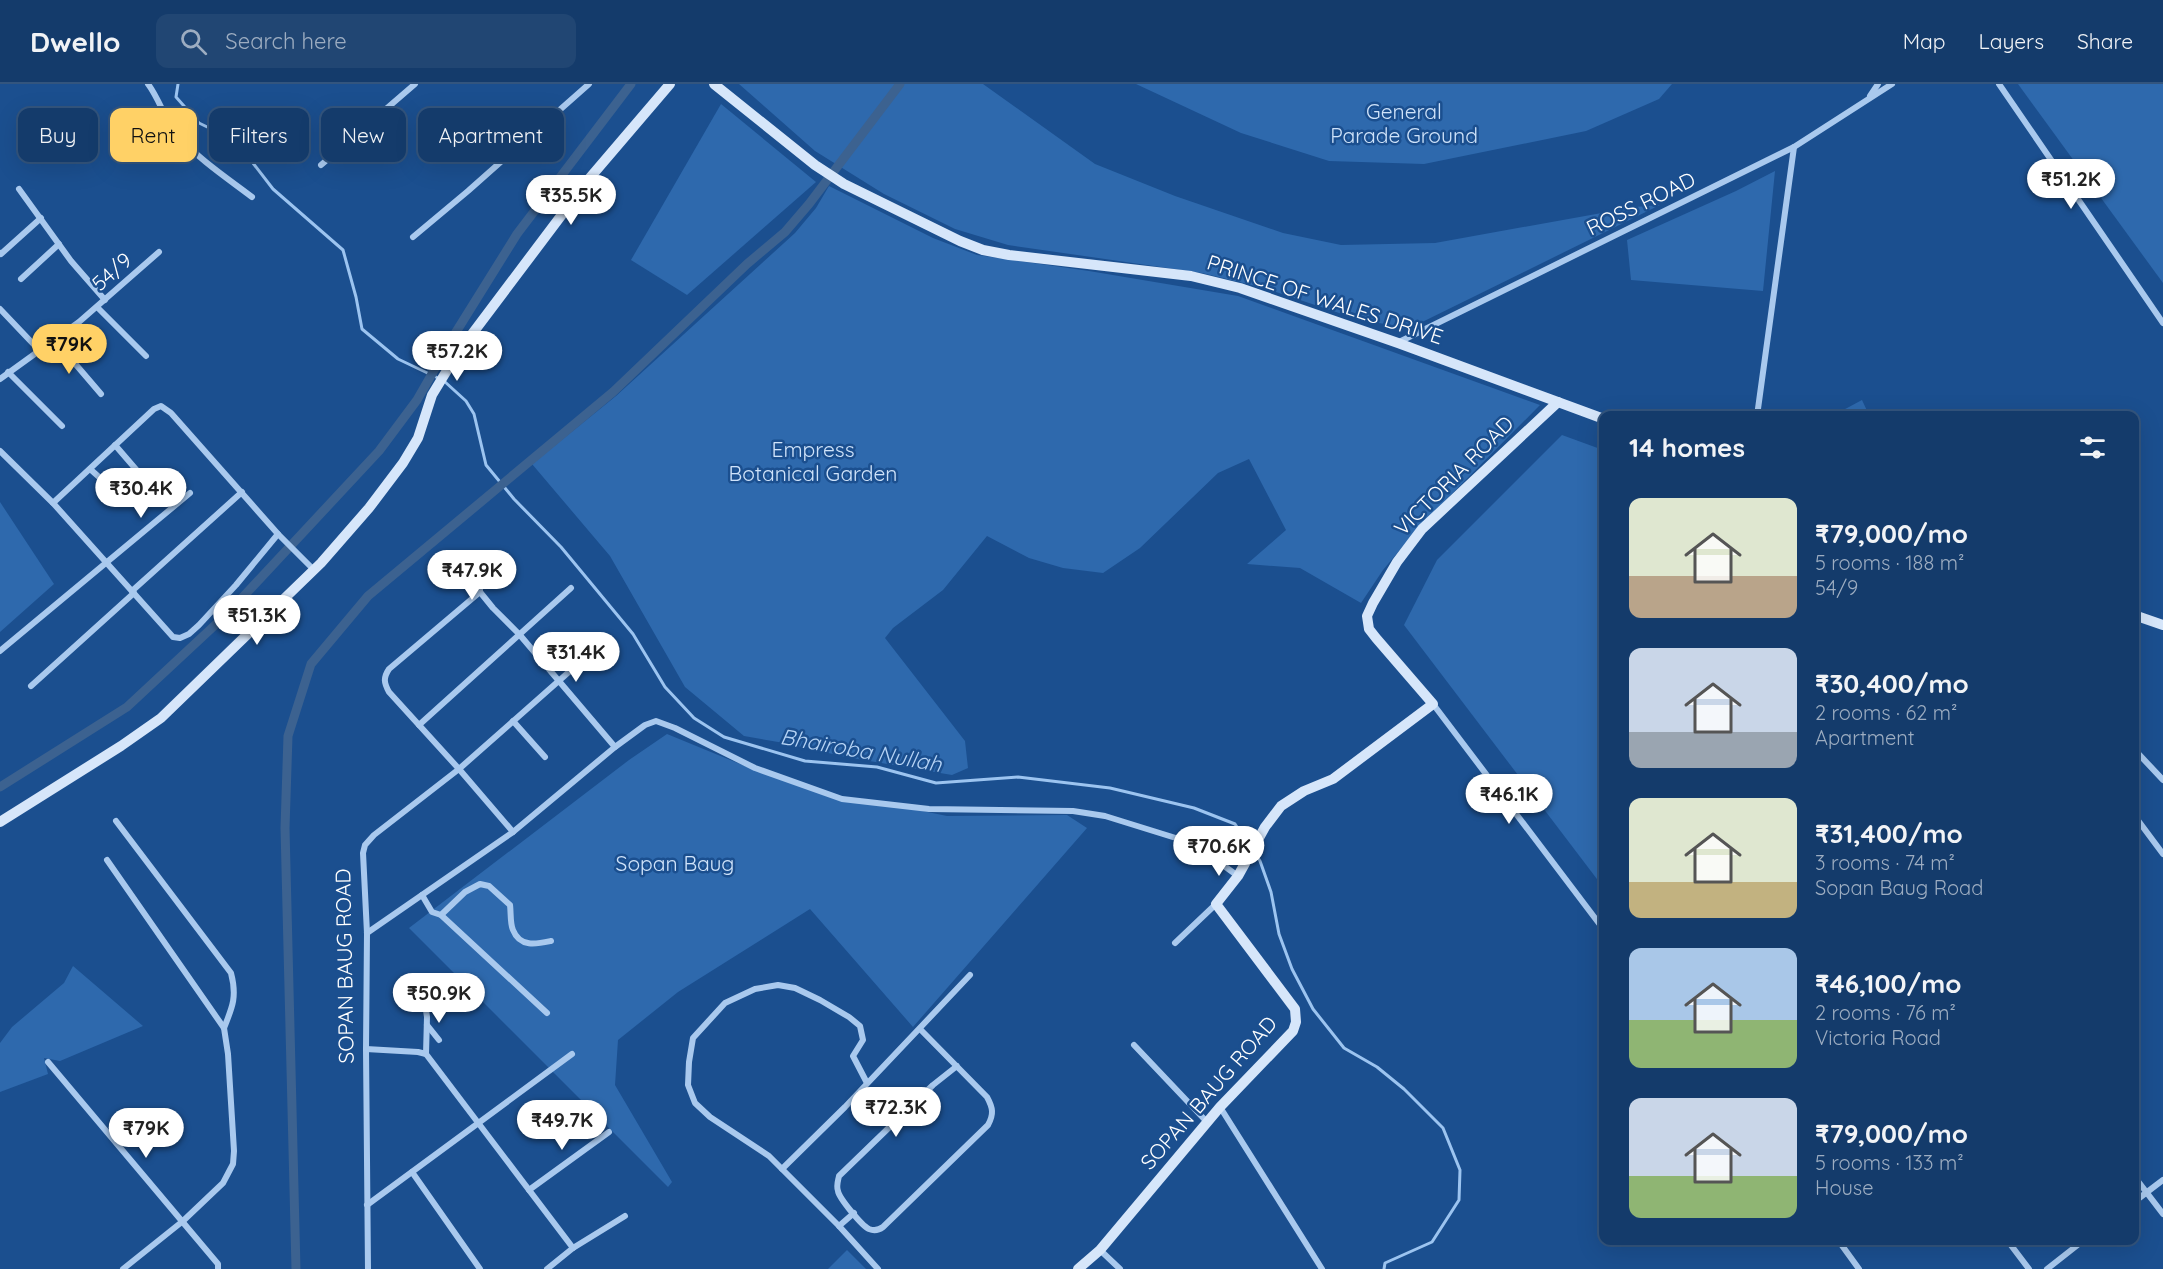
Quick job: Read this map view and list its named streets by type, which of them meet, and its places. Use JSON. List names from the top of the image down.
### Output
{
  "streets": {
    "street": [
      "ROSS ROAD",
      "54/9",
      "PRINCE OF WALES DRIVE",
      "VICTORIA ROAD",
      "SOPAN BAUG ROAD"
    ]
  },
  "crossings": [
    ["ROSS ROAD", "PRINCE OF WALES DRIVE"],
    ["PRINCE OF WALES DRIVE", "VICTORIA ROAD"]
  ],
  "water": ["Bhairoba Nullah"],
  "parks": ["General Parade Ground", "Empress Botanical Garden", "Sopan Baug"],
  "page": {
    "header": "Dwello",
    "search": "Search here",
    "nav": ["Map", "Layers", "Share"],
    "chip": [
      "Buy",
      "Rent",
      "Filters",
      "New",
      "Apartment"
    ],
    "price": [
      "₹51.2K",
      "₹35.5K",
      "₹79K",
      "₹57.2K",
      "₹30.4K",
      "₹47.9K",
      "₹51.3K",
      "₹31.4K",
      "₹46.1K",
      "₹70.6K",
      "₹50.9K",
      "₹72.3K",
      "₹49.7K",
      "₹79K"
    ],
    "heading": "14 homes",
    "list": [
      {
        "name": "₹79,000/mo",
        "note": "5 rooms · 188 m² · 54/9"
      },
      {
        "name": "₹30,400/mo",
        "note": "2 rooms · 62 m² · Apartment"
      },
      {
        "name": "₹31,400/mo",
        "note": "3 rooms · 74 m² · Sopan Baug Road"
      },
      {
        "name": "₹46,100/mo",
        "note": "2 rooms · 76 m² · Victoria Road"
      },
      {
        "name": "₹79,000/mo",
        "note": "5 rooms · 133 m² · House"
      }
    ]
  }
}
